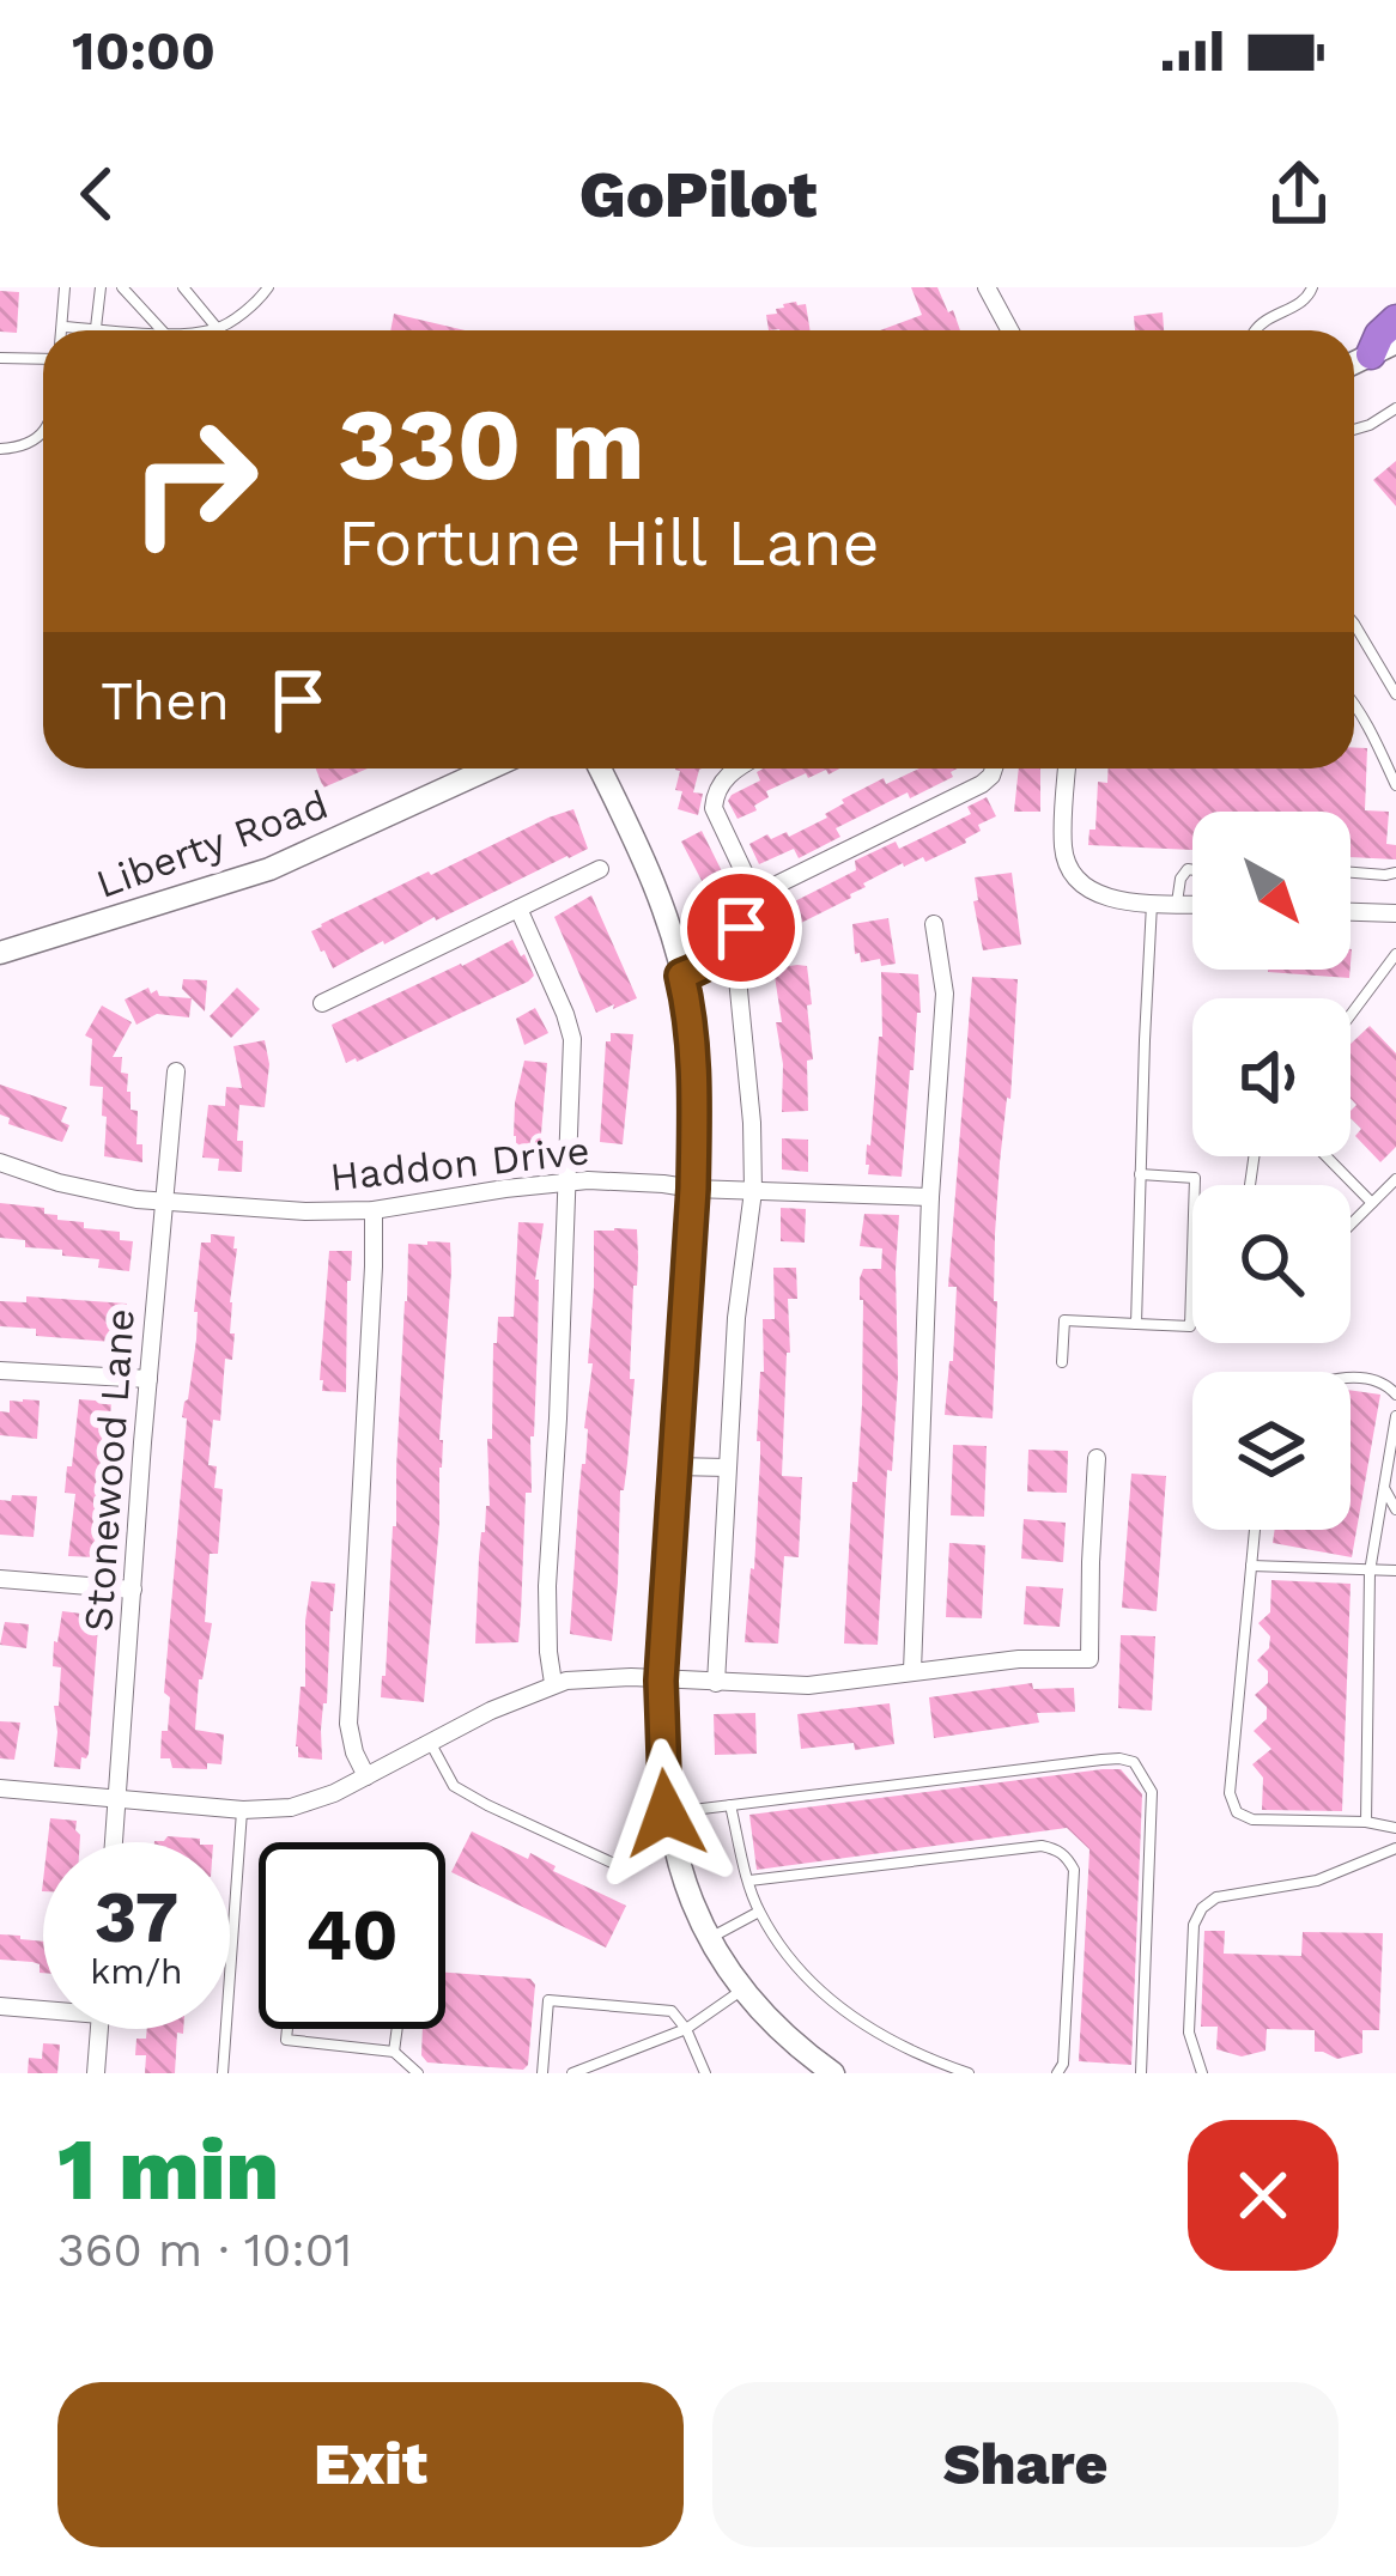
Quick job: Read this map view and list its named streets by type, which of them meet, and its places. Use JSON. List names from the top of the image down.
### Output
{
  "streets": {
    "street": ["Liberty Road", "Haddon Drive", "Stonewood Lane"]
  },
  "crossings": [
    ["Haddon Drive", "Stonewood Lane"]
  ],
  "north": "bottom right",
  "page": {
    "status": "10:00",
    "header": "GoPilot",
    "turn": ["330 m", "Fortune Hill Lane"],
    "then": "Then",
    "speed": "37 km/h",
    "limit": "40",
    "heading": ["1 min", "360 m · 10:01"],
    "buttons": ["Exit", "Share"]
  }
}
